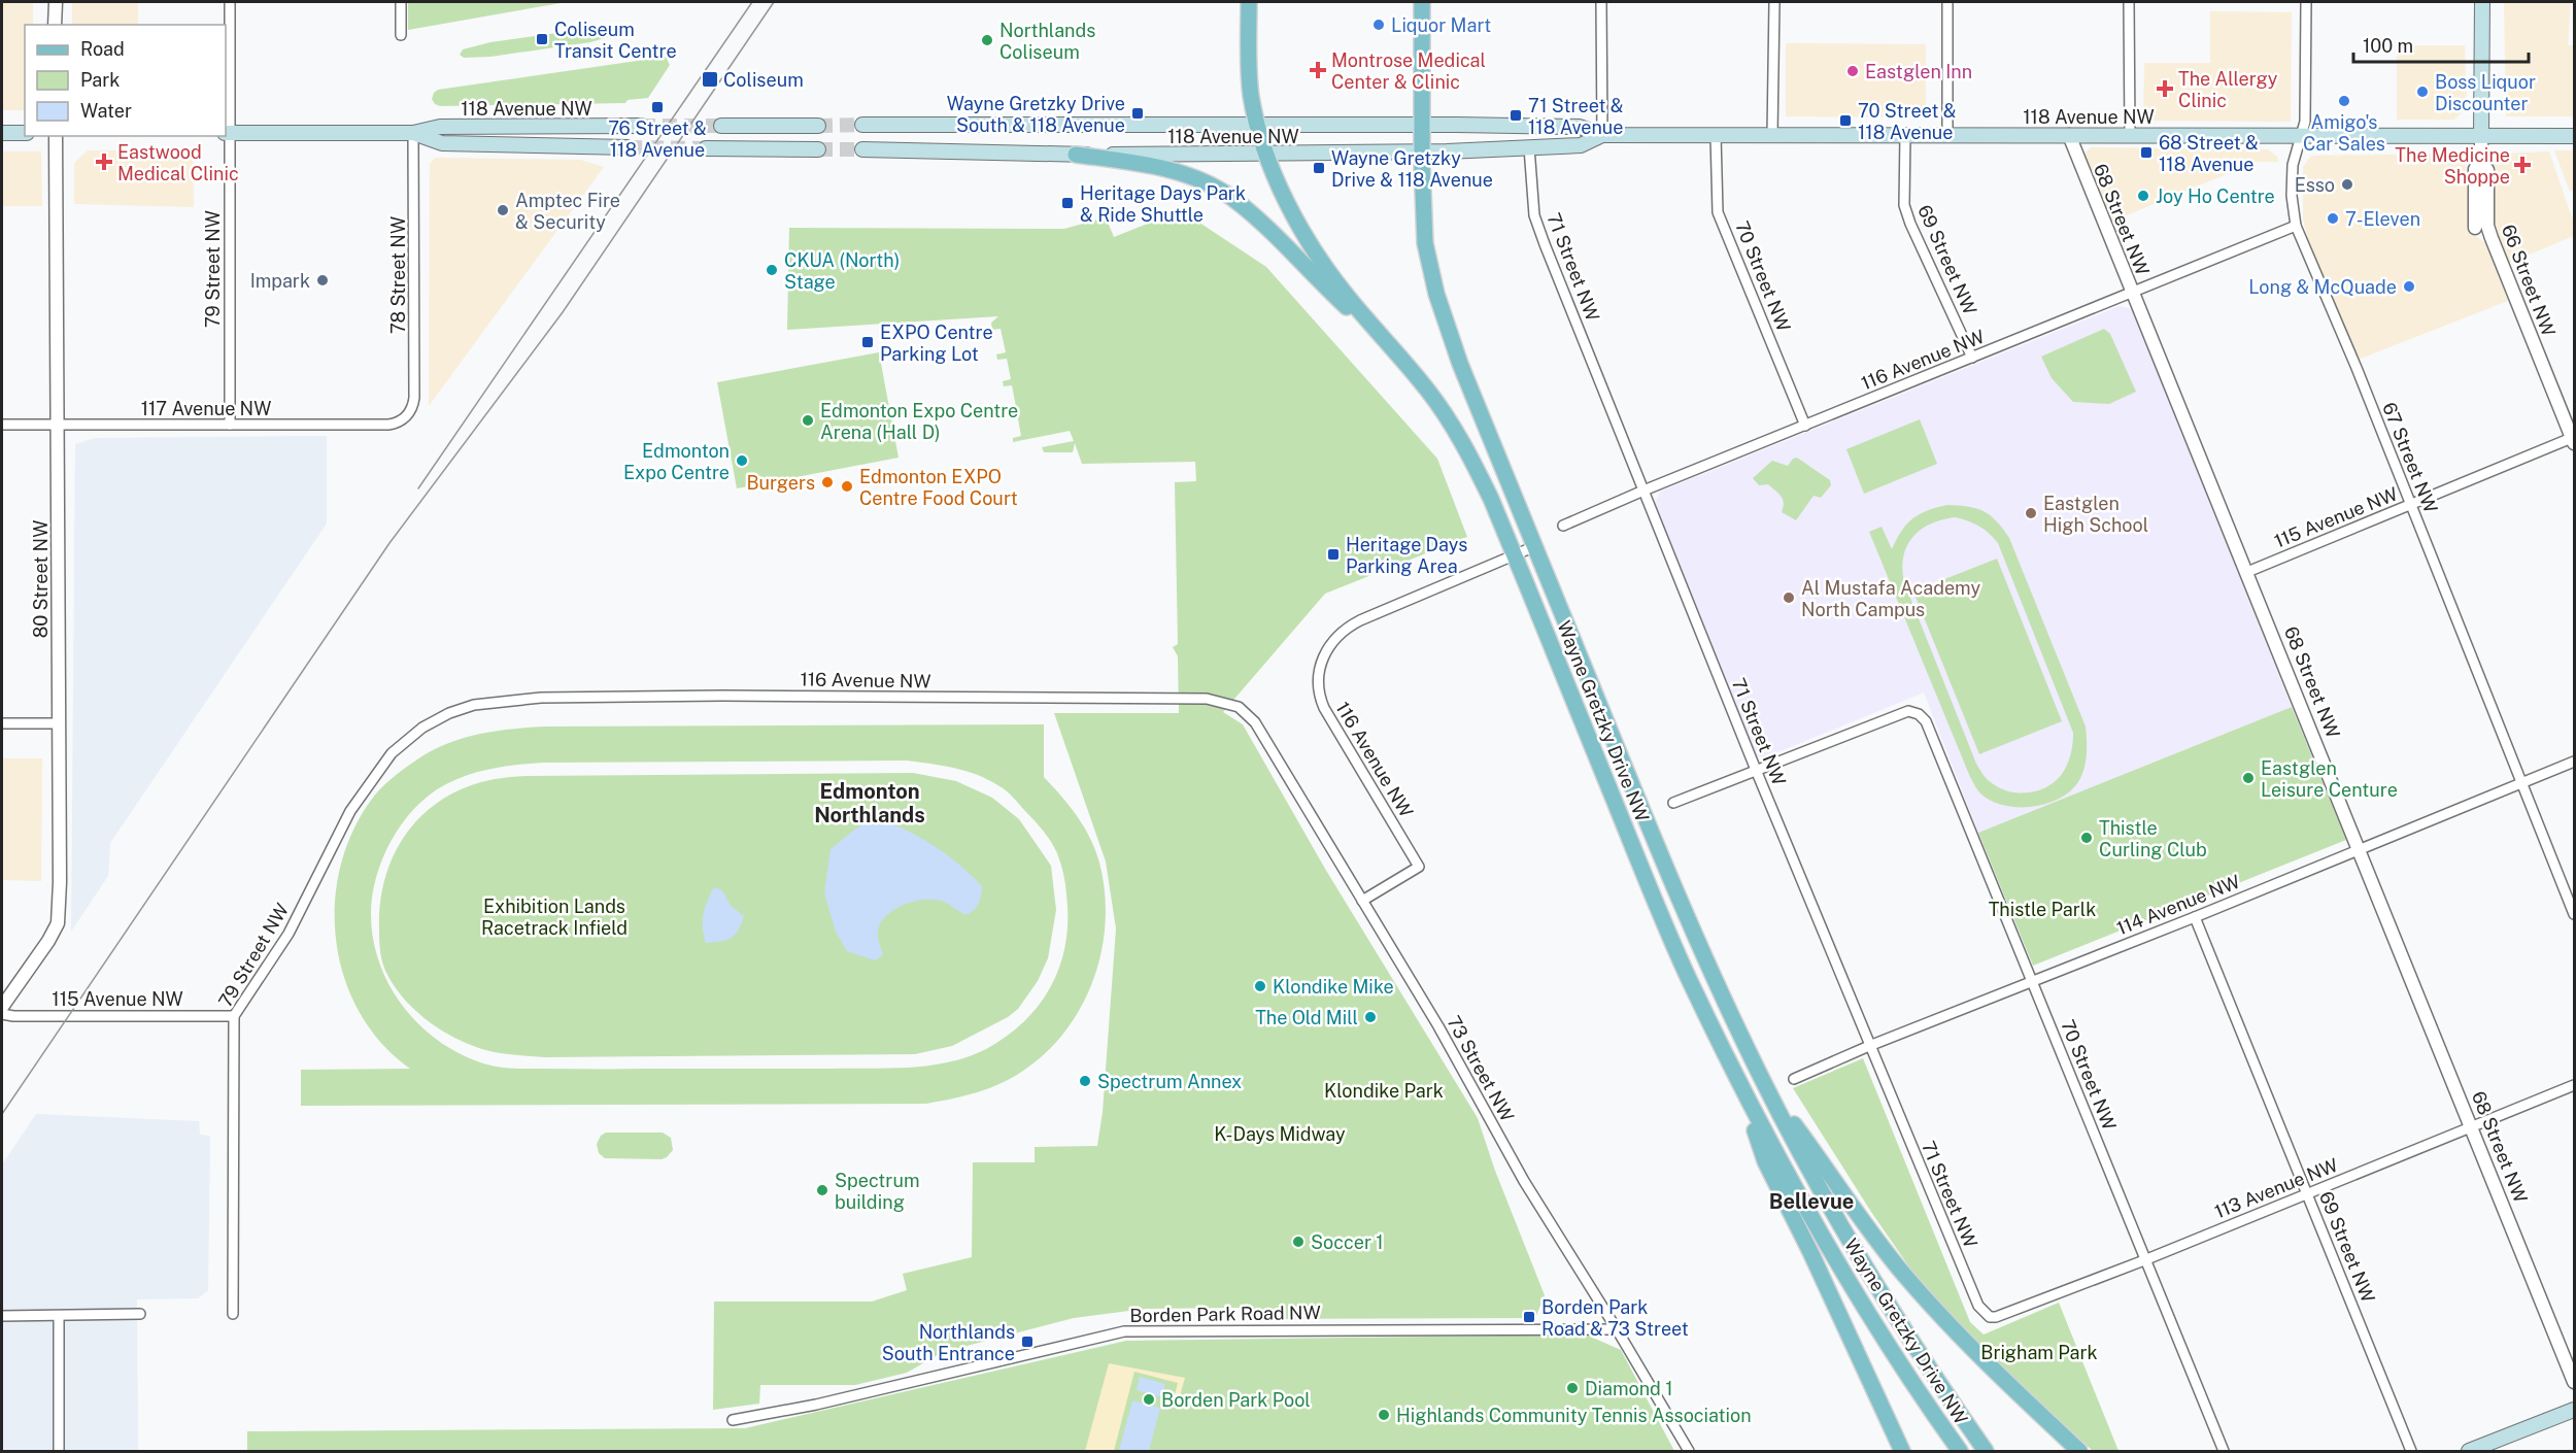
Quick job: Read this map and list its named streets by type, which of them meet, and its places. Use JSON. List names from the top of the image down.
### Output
{
  "streets": {
    "main road": ["118 Avenue NW", "66 Street NW", "Wayne Gretzky Drive NW"],
    "street": [
      "68 Street NW",
      "69 Street NW",
      "71 Street NW",
      "79 Street NW",
      "78 Street NW",
      "70 Street NW",
      "116 Avenue NW",
      "117 Avenue NW",
      "67 Street NW",
      "115 Avenue NW",
      "80 Street NW",
      "114 Avenue NW",
      "73 Street NW",
      "113 Avenue NW",
      "Borden Park Road NW"
    ]
  },
  "crossings": [
    ["118 Avenue NW", "68 Street NW"],
    ["118 Avenue NW", "69 Street NW"],
    ["118 Avenue NW", "71 Street NW"],
    ["118 Avenue NW", "79 Street NW"],
    ["118 Avenue NW", "78 Street NW"],
    ["118 Avenue NW", "70 Street NW"],
    ["118 Avenue NW", "66 Street NW"],
    ["118 Avenue NW", "67 Street NW"],
    ["118 Avenue NW", "Wayne Gretzky Drive NW"],
    ["68 Street NW", "116 Avenue NW"],
    ["68 Street NW", "115 Avenue NW"],
    ["68 Street NW", "114 Avenue NW"],
    ["68 Street NW", "113 Avenue NW"],
    ["69 Street NW", "116 Avenue NW"],
    ["69 Street NW", "114 Avenue NW"],
    ["69 Street NW", "113 Avenue NW"],
    ["71 Street NW", "70 Street NW"],
    ["71 Street NW", "116 Avenue NW"],
    ["71 Street NW", "114 Avenue NW"],
    ["71 Street NW", "113 Avenue NW"],
    ["79 Street NW", "116 Avenue NW"],
    ["79 Street NW", "117 Avenue NW"],
    ["79 Street NW", "115 Avenue NW"],
    ["78 Street NW", "117 Avenue NW"],
    ["70 Street NW", "116 Avenue NW"],
    ["70 Street NW", "114 Avenue NW"],
    ["70 Street NW", "113 Avenue NW"],
    ["66 Street NW", "115 Avenue NW"],
    ["116 Avenue NW", "67 Street NW"],
    ["116 Avenue NW", "Wayne Gretzky Drive NW"],
    ["116 Avenue NW", "73 Street NW"],
    ["117 Avenue NW", "80 Street NW"],
    ["67 Street NW", "115 Avenue NW"],
    ["67 Street NW", "114 Avenue NW"],
    ["73 Street NW", "Borden Park Road NW"]
  ],
  "districts": ["Edmonton Northlands", "Bellevue"],
  "parks": [
    "Exhibition Lands Racetrack Infield",
    "Thistle Parlk",
    "Klondike Park",
    "K-Days Midway",
    "Brigham Park"
  ],
  "places": {
    "other": [
      "Liquor Mart",
      "Northlands Coliseum",
      "Eastglen Inn",
      "Boss Liquor Discounter",
      "Amigo's Car Sales",
      "Esso",
      "Joy Ho Centre",
      "Amptec Fire & Security",
      "7-Eleven",
      "CKUA (North) Stage",
      "Impark",
      "Long & McQuade",
      "Edmonton Expo Centre Arena (Hall D)",
      "Edmonton Expo Centre",
      "Burgers",
      "Edmonton EXPO Centre Food Court",
      "Eastglen High School",
      "Al Mustafa Academy North Campus",
      "Eastglen Leisure Centure",
      "Thistle Curling Club",
      "Klondike Mike",
      "The Old Mill",
      "Spectrum Annex",
      "Spectrum building",
      "Soccer 1",
      "Diamond 1",
      "Borden Park Pool",
      "Highlands Community Tennis Association"
    ],
    "transit": [
      "Coliseum Transit Centre",
      "Coliseum",
      "76 Street & 118 Avenue",
      "Wayne Gretzky Drive South & 118 Avenue",
      "71 Street & 118 Avenue",
      "70 Street & 118 Avenue",
      "68 Street & 118 Avenue",
      "Wayne Gretzky Drive & 118 Avenue",
      "Heritage Days Park & Ride Shuttle",
      "EXPO Centre Parking Lot",
      "Heritage Days Parking Area",
      "Borden Park Road & 73 Street",
      "Northlands South Entrance"
    ],
    "health": [
      "Montrose Medical Center & Clinic",
      "The Allergy Clinic",
      "Eastwood Medical Clinic",
      "The Medicine Shoppe"
    ]
  },
  "legend": ["Road", "Park", "Water"],
  "scale_bar": "100 m"
}
